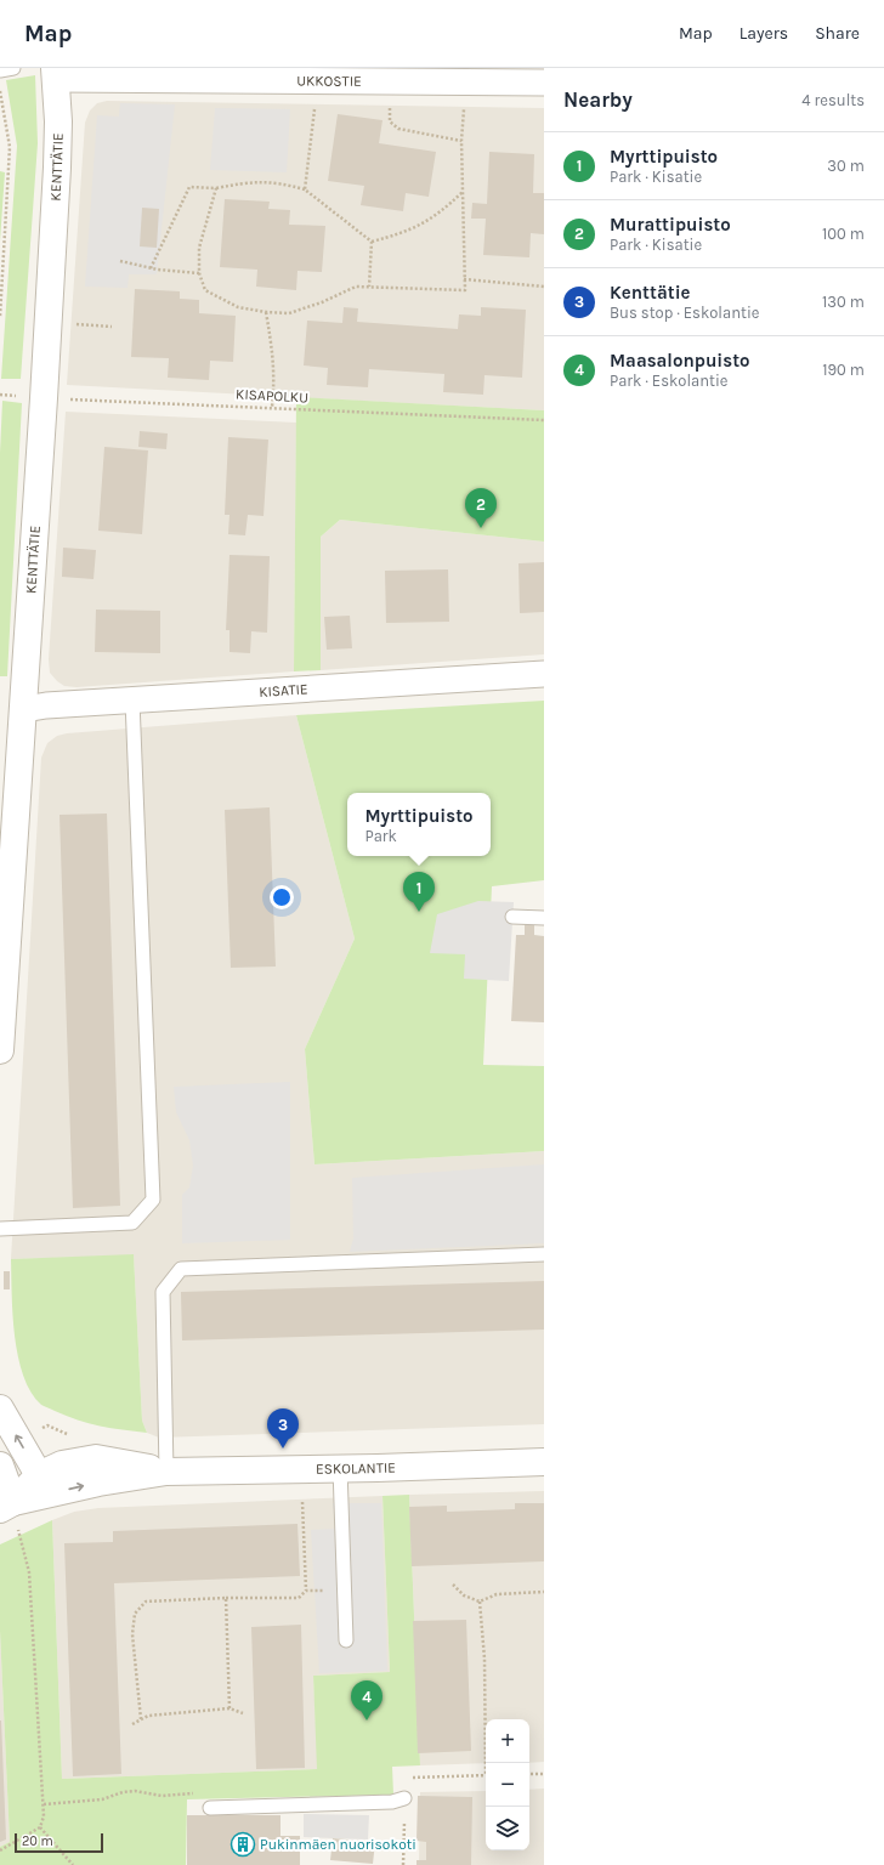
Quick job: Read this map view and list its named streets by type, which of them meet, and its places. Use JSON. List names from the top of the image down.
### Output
{
  "streets": {
    "street": [
      "UKKOSTIE",
      "KENTTÄTIE",
      "KISATIE",
      "ESKOLANTIE"
    ],
    "path": ["KISAPOLKU"]
  },
  "crossings": [
    ["UKKOSTIE", "KENTTÄTIE"],
    ["KENTTÄTIE", "KISAPOLKU"],
    ["KENTTÄTIE", "KISATIE"]
  ],
  "places": {
    "building": ["Pukinmäen nuorisokoti"]
  },
  "scale_bar": "20 m",
  "page": {
    "header": "Map",
    "nav": ["Map", "Layers", "Share"],
    "heading": ["Nearby", "4 results"],
    "list": [
      {
        "mark": "1",
        "name": "Myrttipuisto",
        "note": "Park · Kisatie",
        "value": "30 m"
      },
      {
        "mark": "2",
        "name": "Murattipuisto",
        "note": "Park · Kisatie",
        "value": "100 m"
      },
      {
        "mark": "3",
        "name": "Kenttätie",
        "note": "Bus stop · Eskolantie",
        "value": "130 m"
      },
      {
        "mark": "4",
        "name": "Maasalonpuisto",
        "note": "Park · Eskolantie",
        "value": "190 m"
      }
    ],
    "pins": [
      "2",
      "1",
      "3",
      "4"
    ],
    "popup": ["Myrttipuisto", "Park"],
    "map_buttons": ["+", "−"],
    "scale": "20 m"
  }
}
